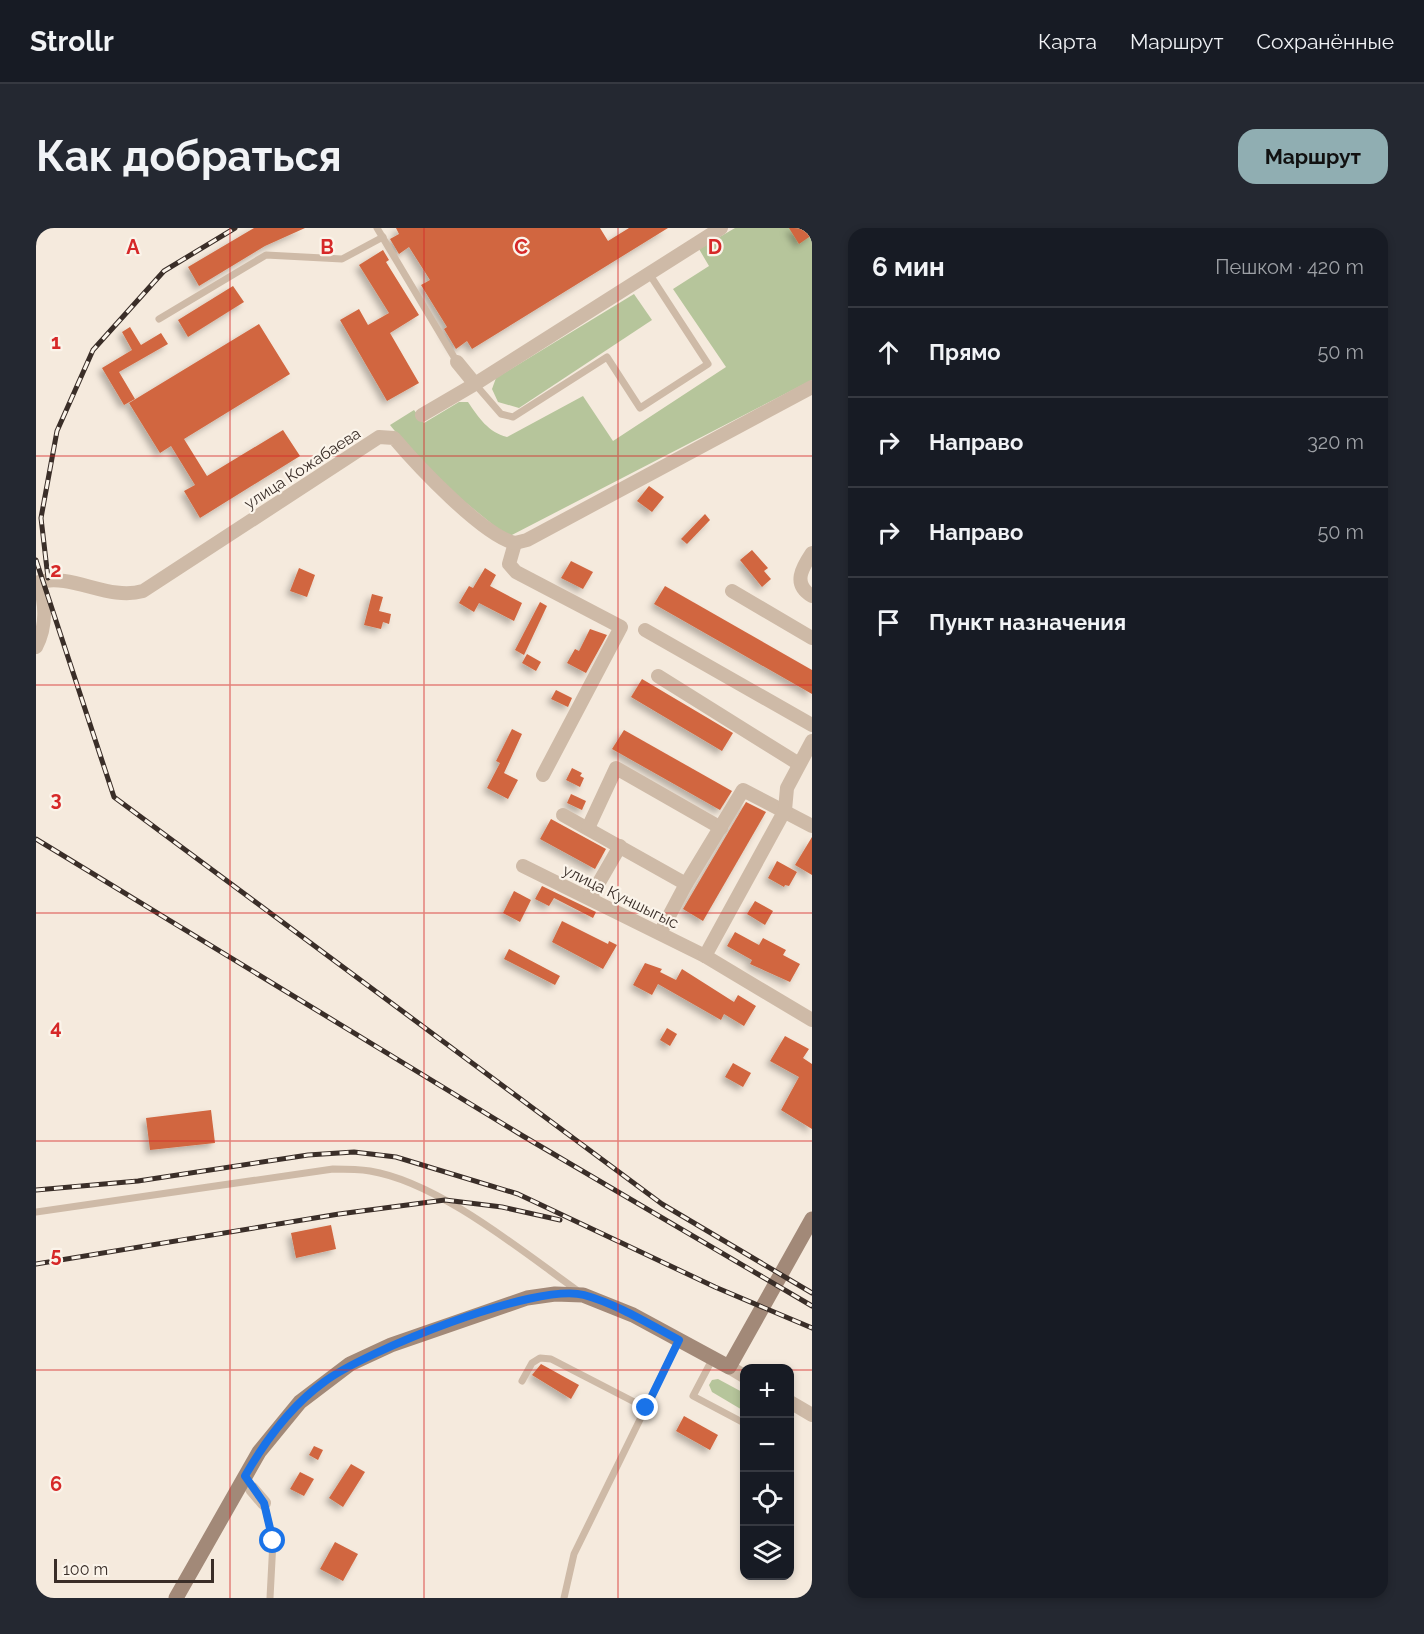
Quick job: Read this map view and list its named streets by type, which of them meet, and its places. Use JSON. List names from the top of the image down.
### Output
{
  "streets": {
    "street": ["улица Кожабаева", "улица Куншыгыс"]
  },
  "scale_bar": "100 m",
  "page": {
    "header": "Strollr",
    "nav": ["Карта", "Маршрут", "Сохранённые"],
    "buttons": "Маршрут",
    "title": "Как добраться",
    "heading": ["6 мин", "Пешком · 420 m"],
    "list": [
      ["Прямо", "50 m"],
      ["Направо", "320 m"],
      ["Направо", "50 m"],
      "Пункт назначения"
    ],
    "map_buttons": ["+", "−"],
    "scale": "100 m"
  },
  "grid": {
    "columns": [
      "A",
      "B",
      "C",
      "D"
    ],
    "rows": [
      "1",
      "2",
      "3",
      "4",
      "5",
      "6"
    ]
  }
}
